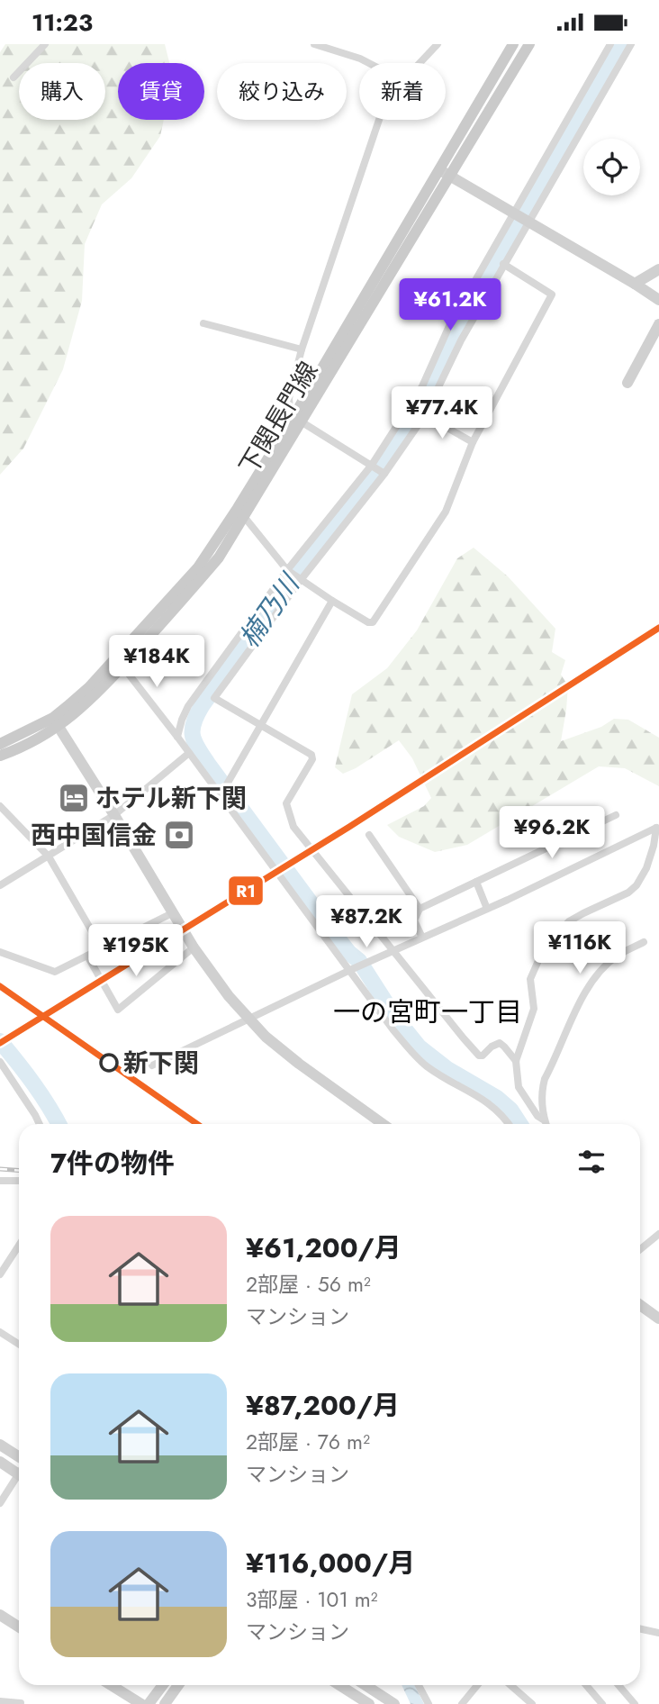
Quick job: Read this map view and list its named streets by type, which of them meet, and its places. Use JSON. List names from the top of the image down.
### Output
{
  "streets": {
    "main road": ["下関長門線"]
  },
  "districts": ["一の宮町一丁目"],
  "water": ["楠乃川"],
  "places": {
    "hotel": ["ホテル新下関"],
    "bank": ["西中国信金"],
    "other": ["新下関"]
  },
  "lines": ["transit line R1"],
  "page": {
    "status": "11:23",
    "chip": [
      "購入",
      "賃貸",
      "絞り込み",
      "新着"
    ],
    "price": [
      "¥61.2K",
      "¥77.4K",
      "¥184K",
      "¥96.2K",
      "¥87.2K",
      "¥116K",
      "¥195K"
    ],
    "heading": "7件の物件",
    "list": [
      {
        "name": "¥61,200/月",
        "note": "2部屋 · 56 m² · マンション"
      },
      {
        "name": "¥87,200/月",
        "note": "2部屋 · 76 m² · マンション"
      },
      {
        "name": "¥116,000/月",
        "note": "3部屋 · 101 m² · マンション"
      }
    ]
  }
}
